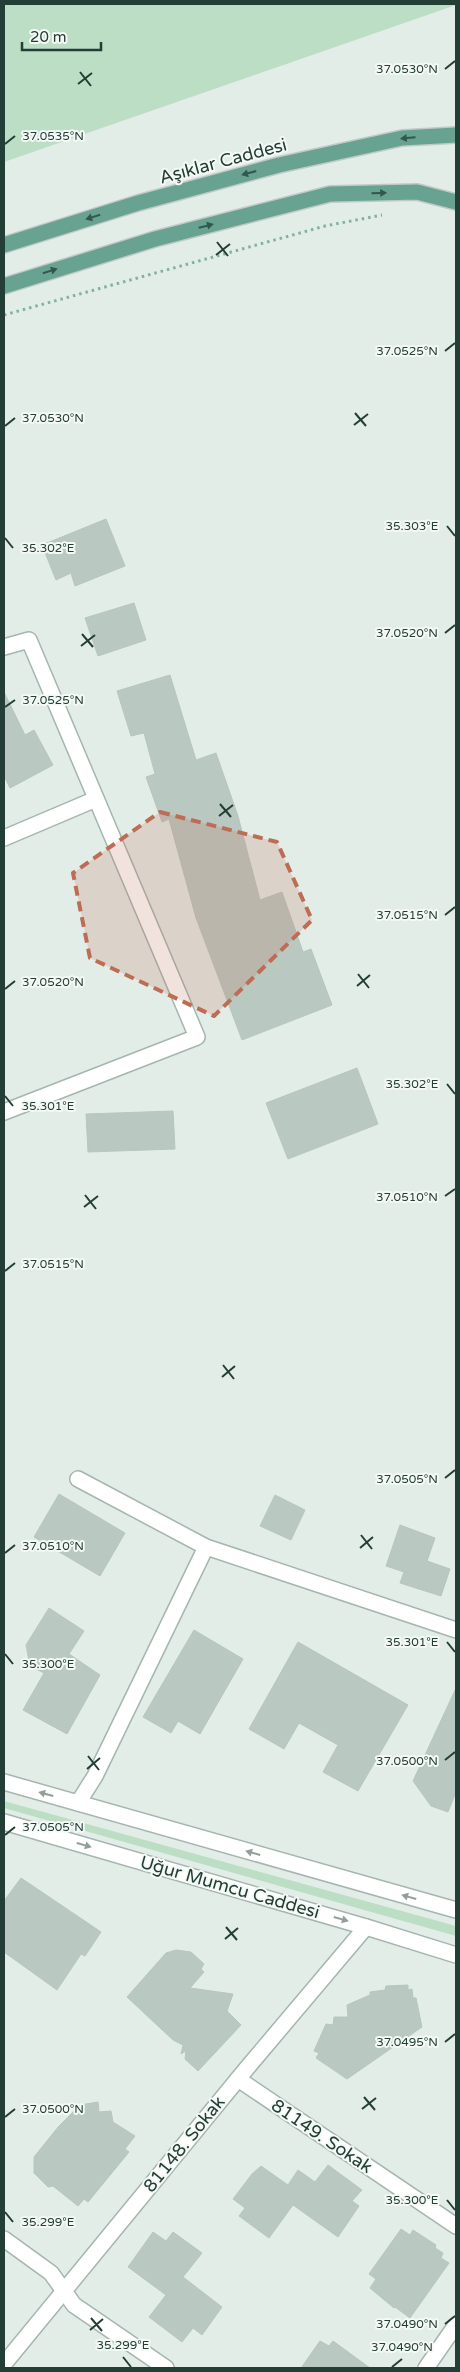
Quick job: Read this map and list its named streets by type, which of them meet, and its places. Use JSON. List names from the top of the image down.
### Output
{
  "streets": {
    "main road": ["Aşıklar Caddesi"],
    "street": ["Uğur Mumcu Caddesi", "81149. Sokak", "81148. Sokak"]
  },
  "crossings": [
    ["Uğur Mumcu Caddesi", "81148. Sokak"],
    ["81149. Sokak", "81148. Sokak"]
  ],
  "scale_bar": "20 m",
  "coordinates": [
    "37.0530°N",
    "37.0535°N",
    "37.0525°N",
    "35.303°E",
    "35.302°E",
    "37.0520°N",
    "37.0515°N",
    "35.301°E",
    "37.0510°N",
    "37.0505°N",
    "35.300°E",
    "37.0500°N",
    "37.0495°N",
    "35.299°E",
    "37.0490°N"
  ]
}
